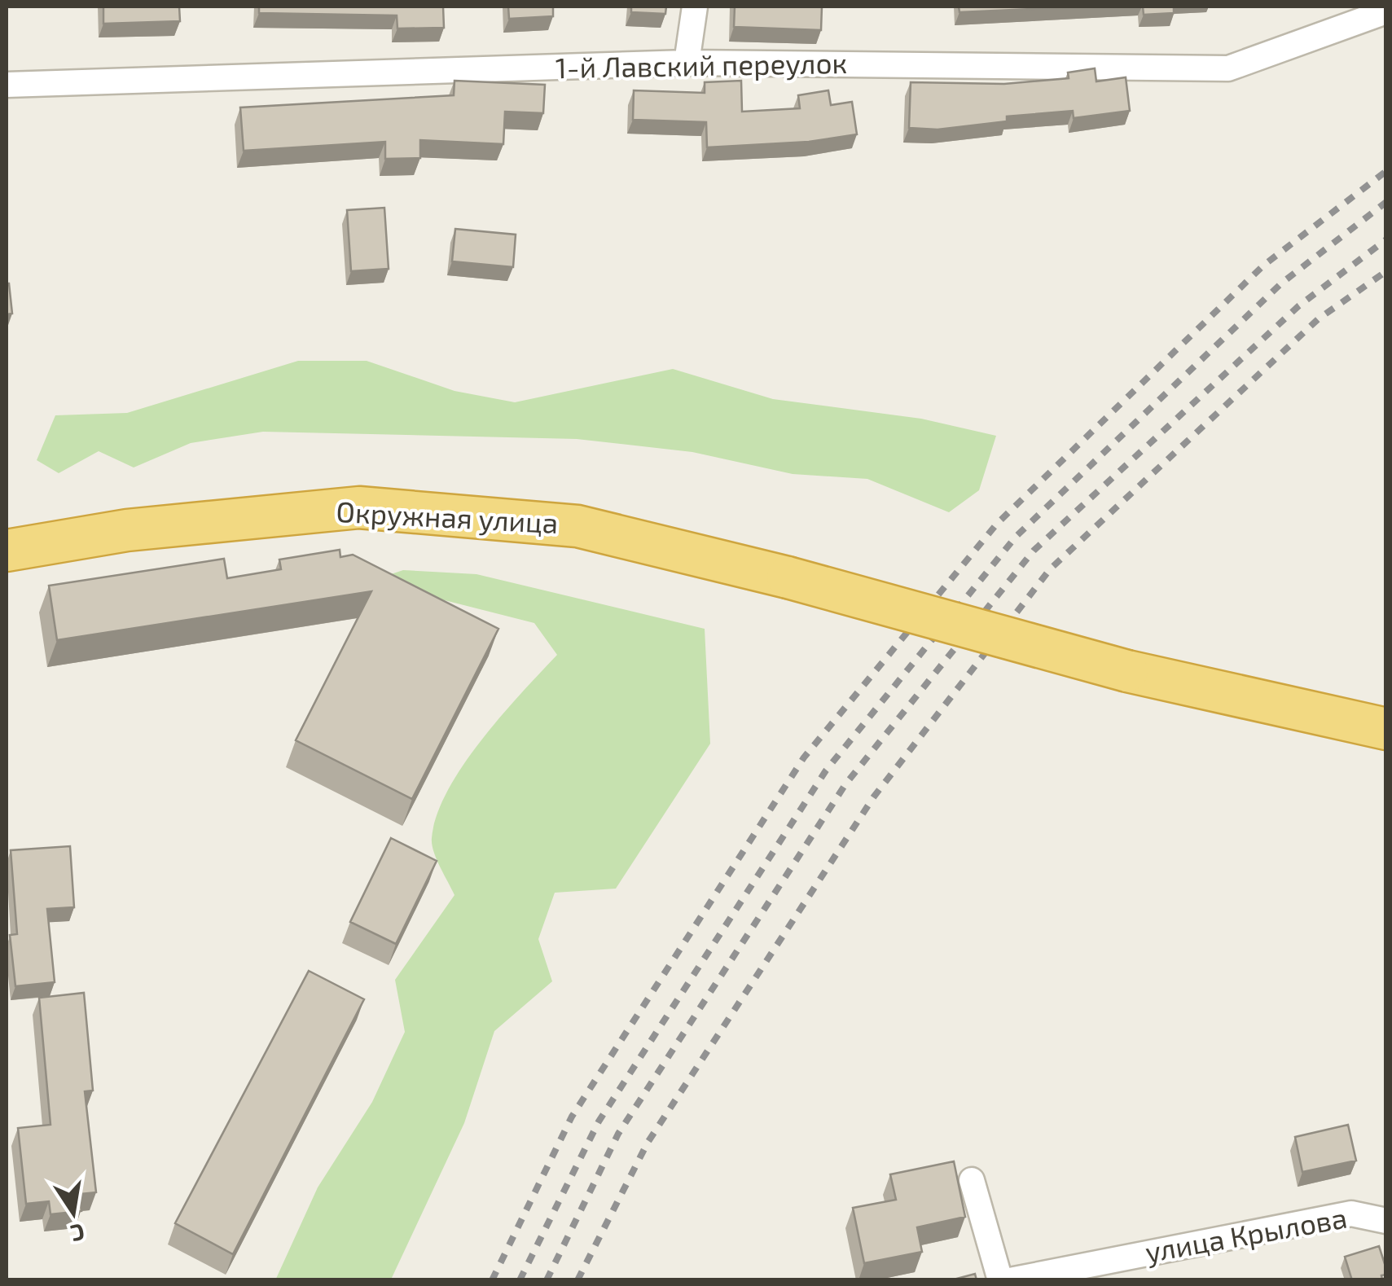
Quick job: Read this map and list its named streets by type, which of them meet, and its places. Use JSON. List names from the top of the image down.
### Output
{
  "streets": {
    "highway": ["Окружная улица"],
    "street": ["1-й Лавский переулок", "улица Крылова"]
  },
  "north": "bottom"
}
